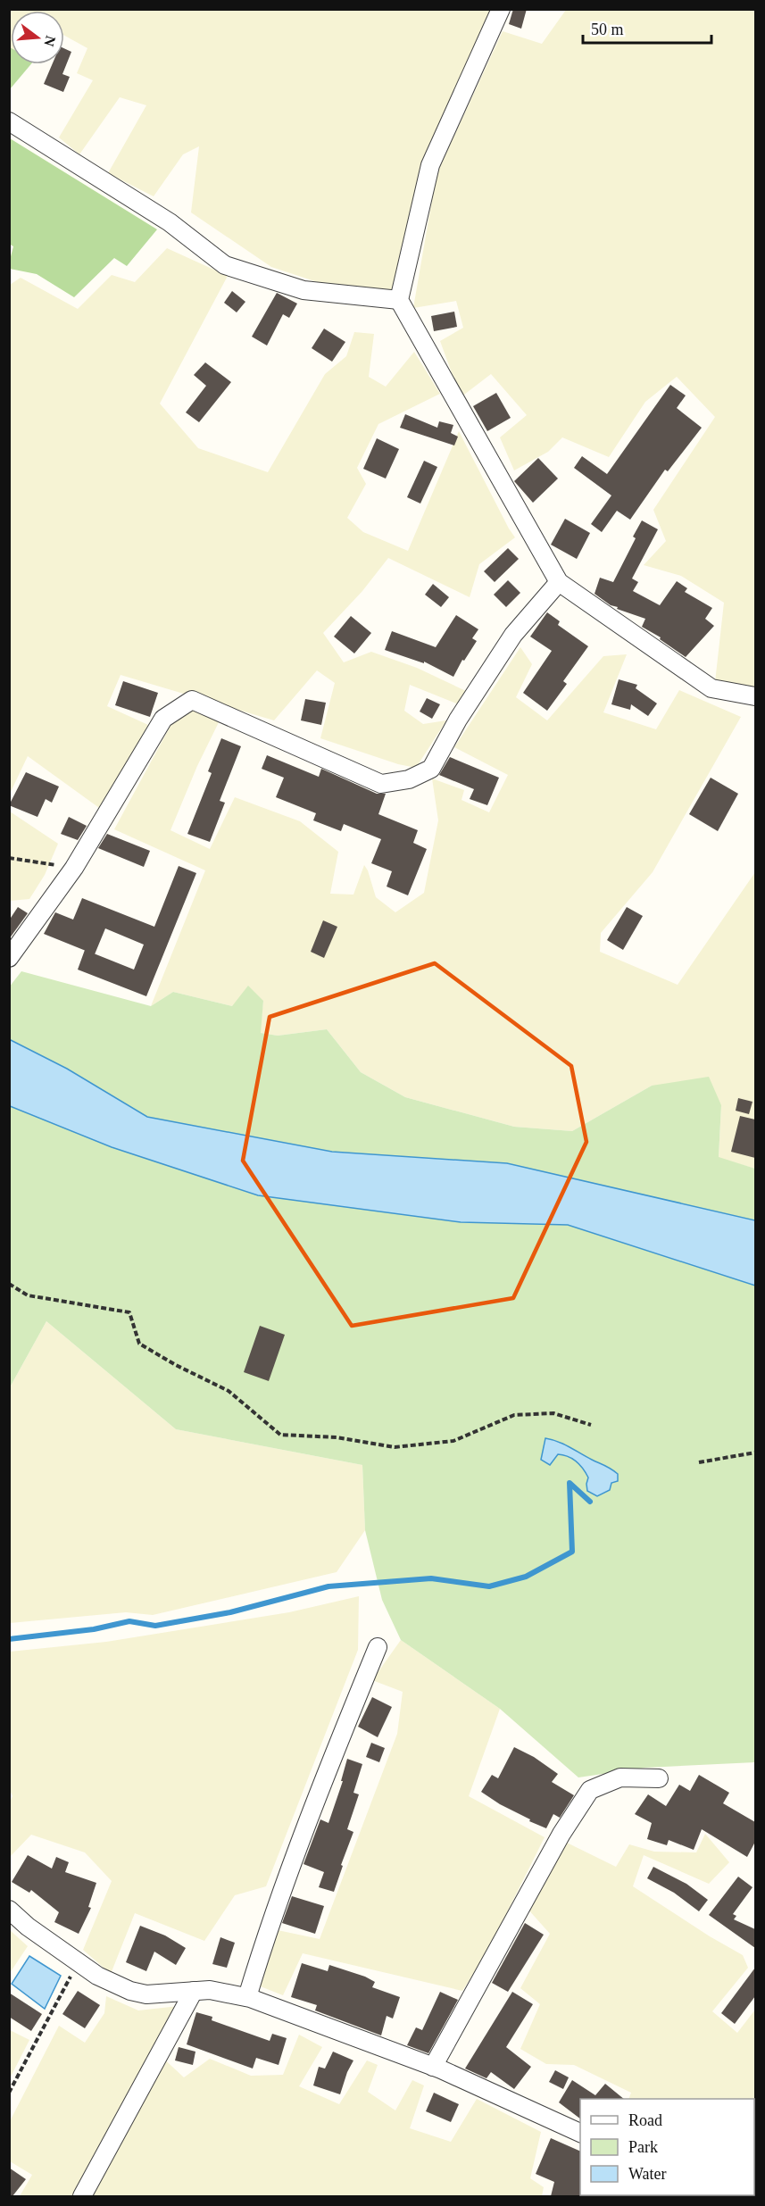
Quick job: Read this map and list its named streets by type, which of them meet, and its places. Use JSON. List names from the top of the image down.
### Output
{
  "legend": ["Road", "Park", "Water"],
  "scale_bar": "50 m",
  "north": "right"
}
